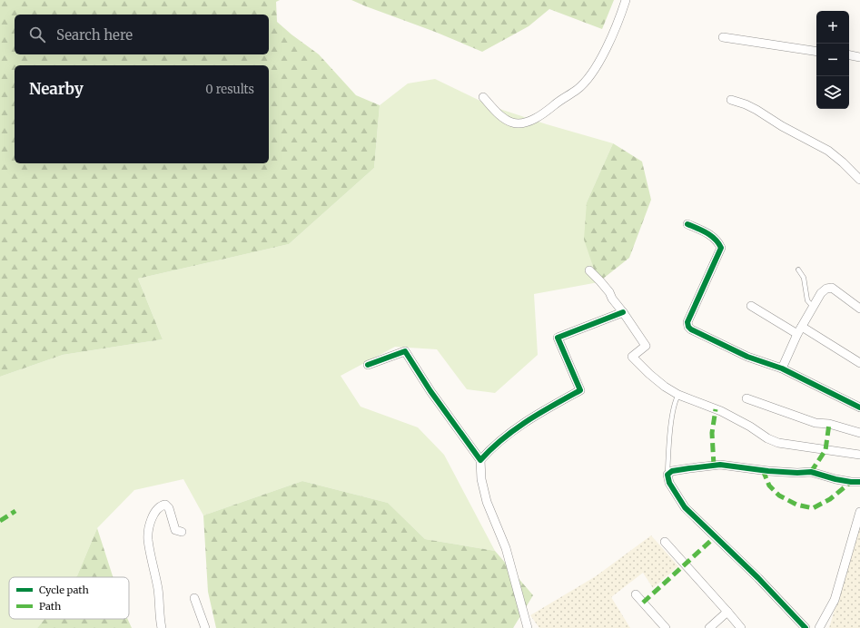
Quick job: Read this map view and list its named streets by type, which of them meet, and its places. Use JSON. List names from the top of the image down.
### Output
{
  "legend": ["Cycle path", "Path"],
  "page": {
    "map_buttons": ["+", "−"],
    "search": "Search here",
    "heading": ["Nearby", "0 results"]
  }
}
